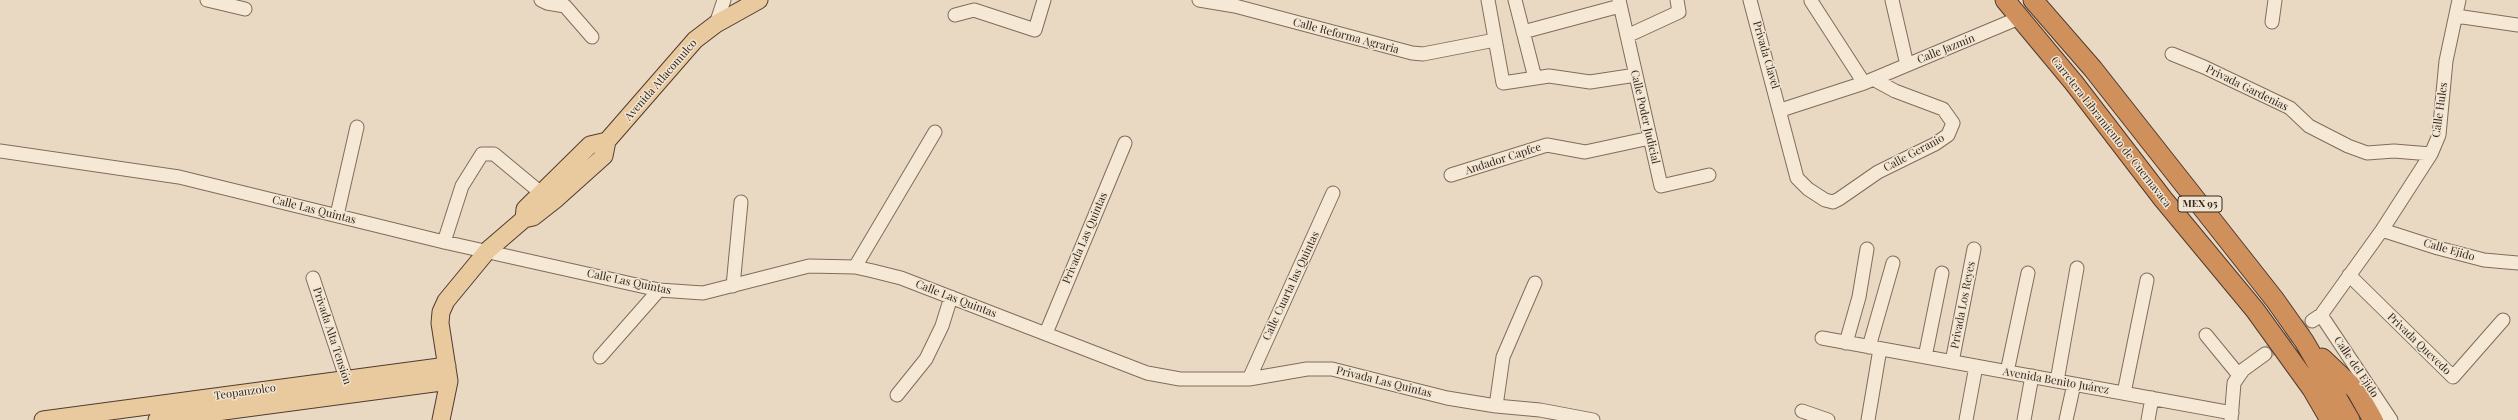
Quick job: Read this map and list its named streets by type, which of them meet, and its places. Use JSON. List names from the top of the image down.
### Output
{
  "streets": {
    "highway": ["Carretera Libramiento de Cuernavaca", "MEX 95"],
    "main road": ["Avenida Atlacomulco", "Teopanzolco"],
    "street": [
      "Calle Reforma Agraria",
      "Calle Jazmín",
      "Privada Clavel",
      "Privada Gardenias",
      "Calle Hules",
      "Calle Poder Judicial",
      "Calle Geranio",
      "Andador Capfce",
      "Calle Las Quintas",
      "Privada Las Quintas",
      "Calle Ejido",
      "Calle Cuarta las Quintas",
      "Privada Los Reyes",
      "Privada Alta Tensión",
      "Privada Quevedo",
      "Calle del Ejido",
      "Avenida Benito Juárez"
    ]
  },
  "crossings": [
    ["Calle Jazmín", "Privada Clavel"],
    ["Calle Jazmín", "Carretera Libramiento de Cuernavaca"],
    ["Calle Jazmín", "Calle Geranio"],
    ["Privada Clavel", "Calle Geranio"],
    ["Avenida Atlacomulco", "Calle Las Quintas"],
    ["Avenida Atlacomulco", "Teopanzolco"],
    ["Privada Gardenias", "Calle Hules"],
    ["Calle Hules", "Calle Ejido"],
    ["Calle Hules", "Calle del Ejido"],
    ["Calle Poder Judicial", "Andador Capfce"],
    ["Calle Las Quintas", "Privada Las Quintas"],
    ["Calle Las Quintas", "Calle Cuarta las Quintas"],
    ["Privada Las Quintas", "Calle Cuarta las Quintas"],
    ["Calle Ejido", "Calle del Ejido"],
    ["Privada Los Reyes", "Avenida Benito Juárez"],
    ["Privada Alta Tensión", "Teopanzolco"],
    ["Privada Quevedo", "Calle del Ejido"]
  ]
}
